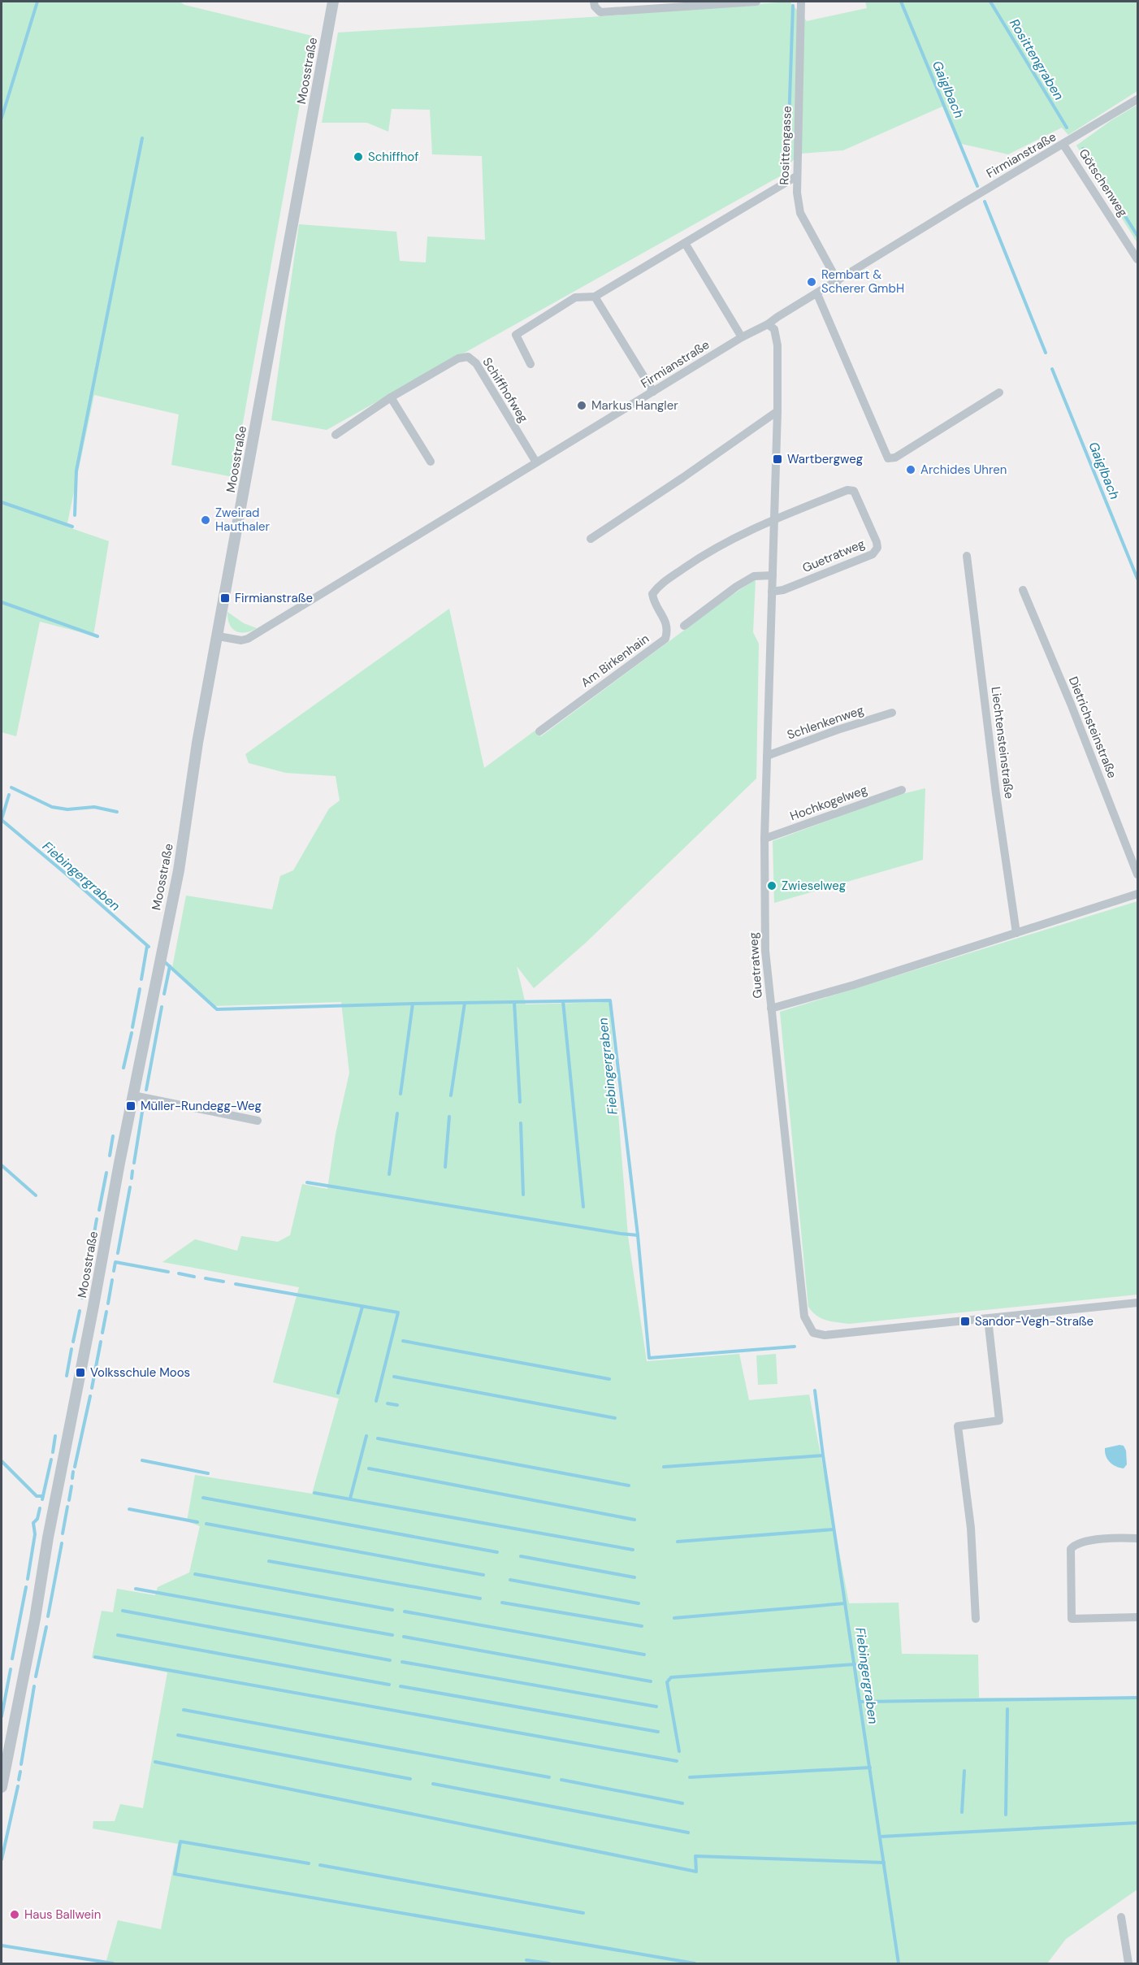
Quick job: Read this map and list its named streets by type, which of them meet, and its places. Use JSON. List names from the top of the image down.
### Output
{
  "streets": {
    "street": [
      "Moosstraße",
      "Rosittengasse",
      "Firmianstraße",
      "Götschenweg",
      "Schiffhofweg",
      "Guetratweg",
      "Am Birkenhain",
      "Schlenkenweg",
      "Dietrichsteinstraße",
      "Liechtensteinstraße",
      "Hochkogelweg"
    ]
  },
  "crossings": [
    ["Moosstraße", "Firmianstraße"],
    ["Rosittengasse", "Firmianstraße"],
    ["Firmianstraße", "Götschenweg"],
    ["Firmianstraße", "Schiffhofweg"],
    ["Firmianstraße", "Guetratweg"],
    ["Guetratweg", "Am Birkenhain"],
    ["Guetratweg", "Schlenkenweg"],
    ["Guetratweg", "Hochkogelweg"]
  ],
  "water": ["Rosittengraben", "Gaiglbach", "Fiebingergraben"],
  "places": {
    "other": [
      "Schiffhof",
      "Rembart & Scherer GmbH",
      "Markus Hangler",
      "Archides Uhren",
      "Zweirad Hauthaler",
      "Zwieselweg",
      "Haus Ballwein"
    ],
    "transit": [
      "Wartbergweg",
      "Firmianstraße",
      "Müller-Rundegg-Weg",
      "Sandor-Vegh-Straße",
      "Volksschule Moos"
    ]
  }
}
